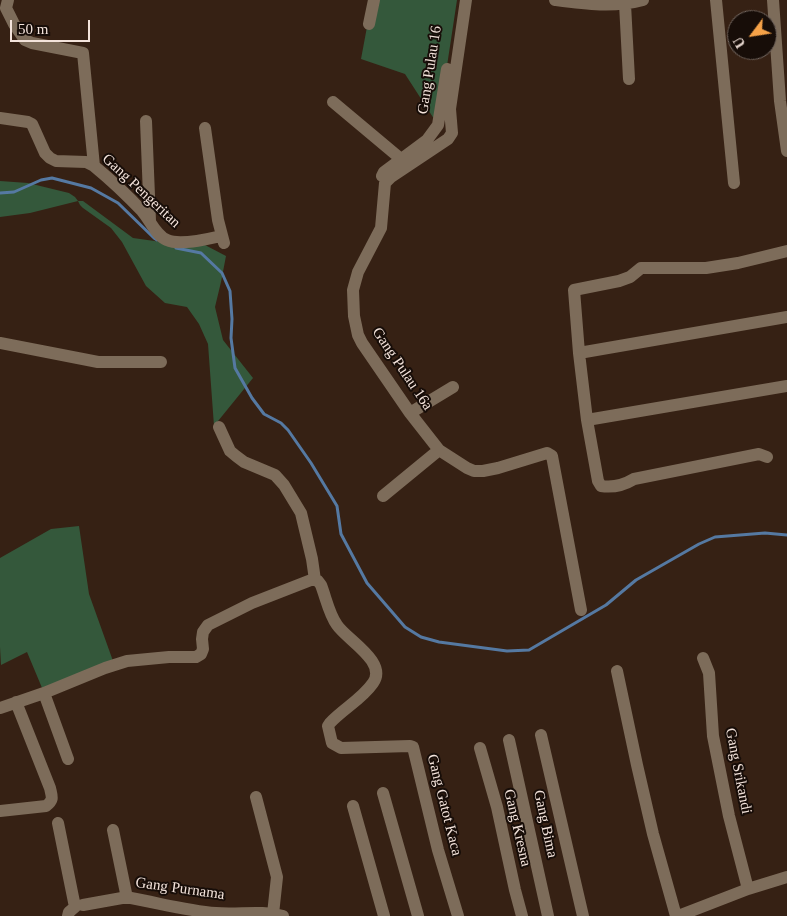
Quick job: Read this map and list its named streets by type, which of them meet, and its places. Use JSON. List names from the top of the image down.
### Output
{
  "streets": {
    "street": [
      "Gang Pulau 16",
      "Gang Pengeritan",
      "Gang Pulau 16a",
      "Gang Srikandi",
      "Gang Gatot Kaca",
      "Gang Bima",
      "Gang Kresna",
      "Gang Purnama"
    ]
  },
  "scale_bar": "50 m",
  "north": "bottom left"
}
